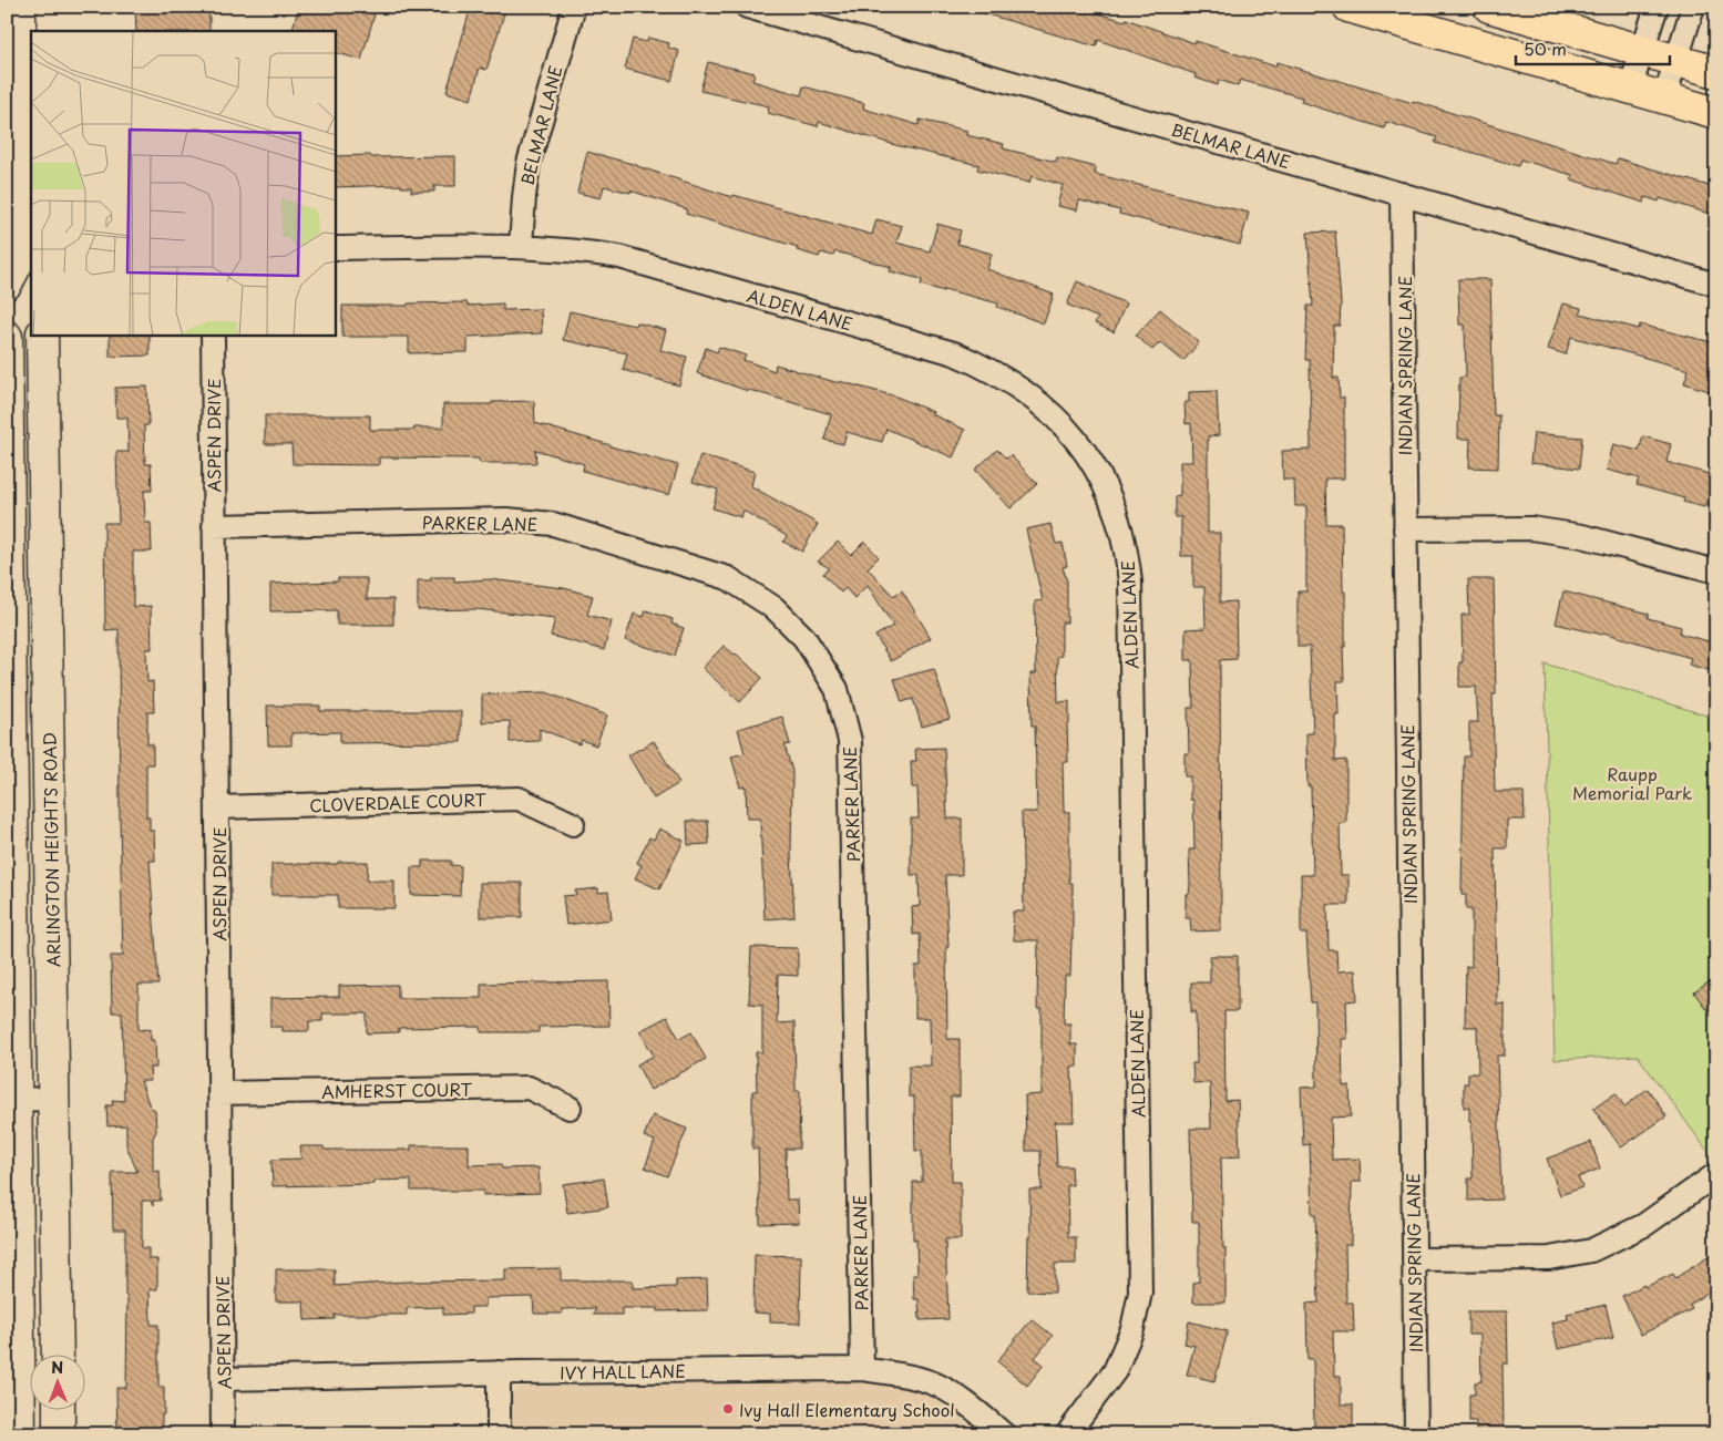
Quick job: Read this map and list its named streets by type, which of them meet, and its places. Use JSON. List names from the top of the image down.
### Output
{
  "streets": {
    "main road": ["ARLINGTON HEIGHTS ROAD"],
    "street": [
      "BELMAR LANE",
      "ALDEN LANE",
      "INDIAN SPRING LANE",
      "ASPEN DRIVE",
      "PARKER LANE",
      "CLOVERDALE COURT",
      "AMHERST COURT",
      "IVY HALL LANE"
    ]
  },
  "crossings": [
    ["BELMAR LANE", "ALDEN LANE"],
    ["BELMAR LANE", "INDIAN SPRING LANE"],
    ["ASPEN DRIVE", "PARKER LANE"],
    ["ASPEN DRIVE", "CLOVERDALE COURT"],
    ["ASPEN DRIVE", "AMHERST COURT"],
    ["ASPEN DRIVE", "IVY HALL LANE"],
    ["PARKER LANE", "IVY HALL LANE"]
  ],
  "parks": ["Raupp Memorial Park"],
  "places": ["Ivy Hall Elementary School"],
  "scale_bar": "50 m",
  "north": "top"
}
